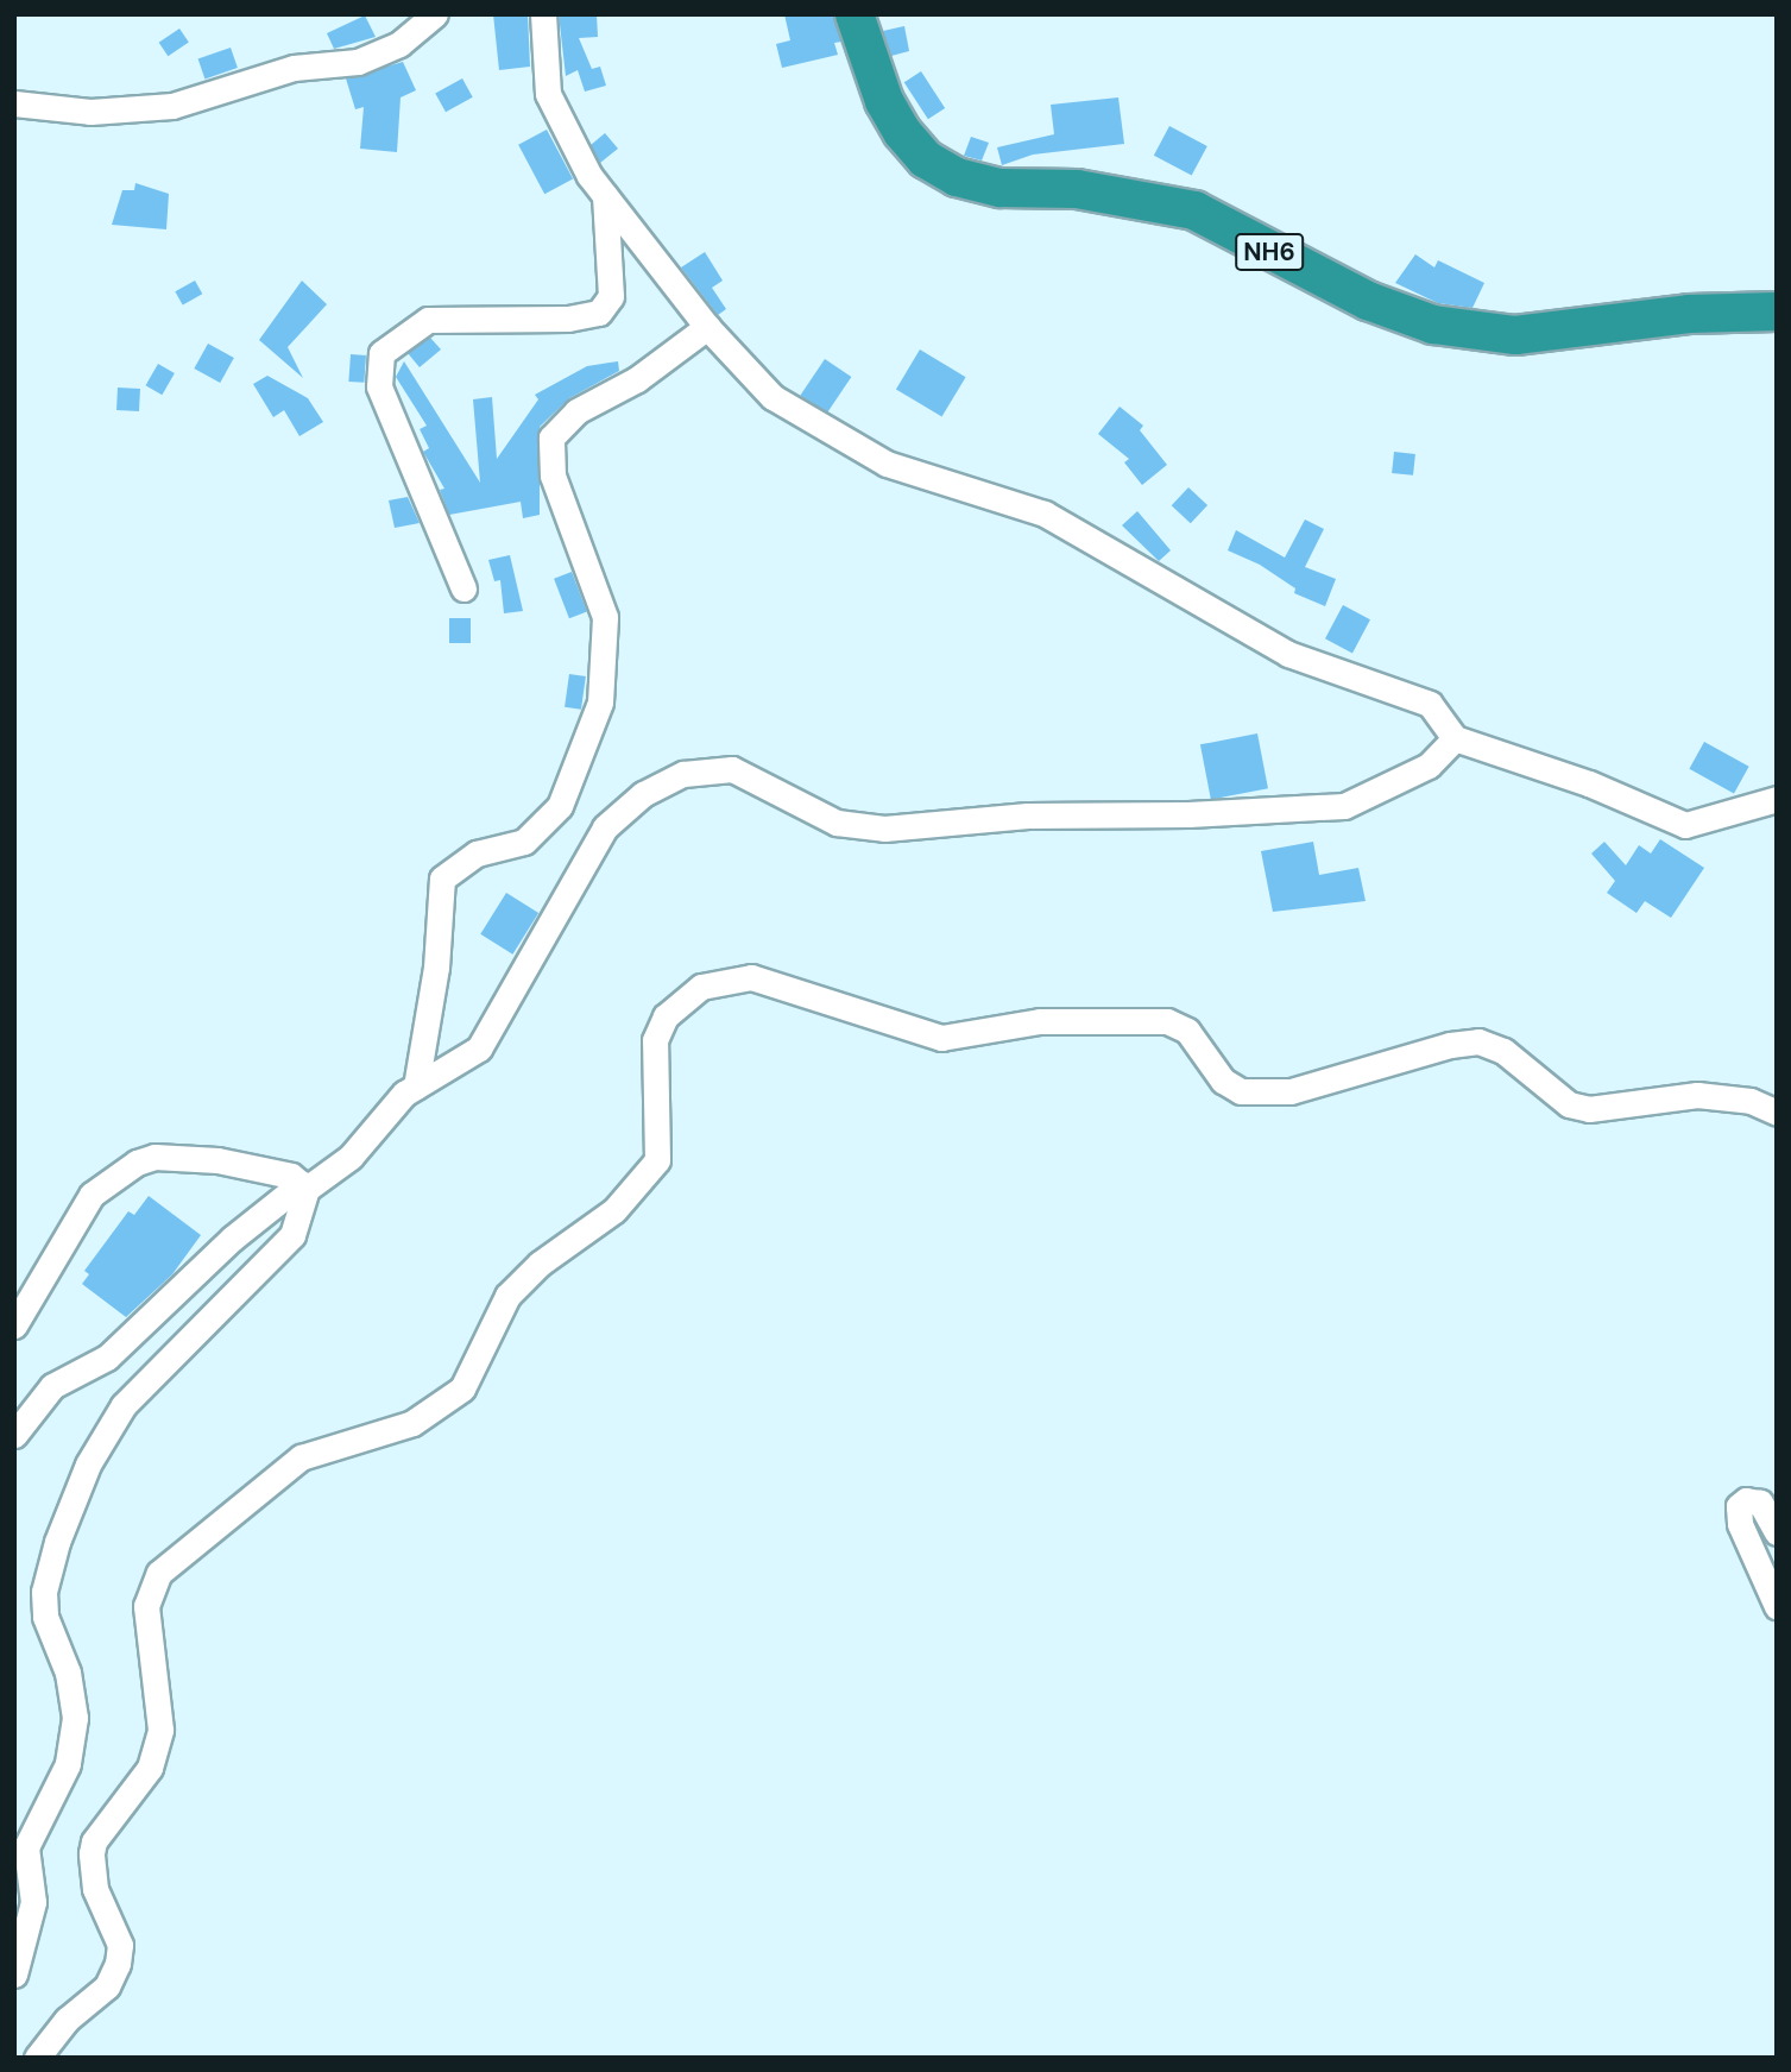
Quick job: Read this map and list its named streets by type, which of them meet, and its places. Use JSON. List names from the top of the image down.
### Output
{
  "streets": {
    "highway": ["NH6"]
  }
}
